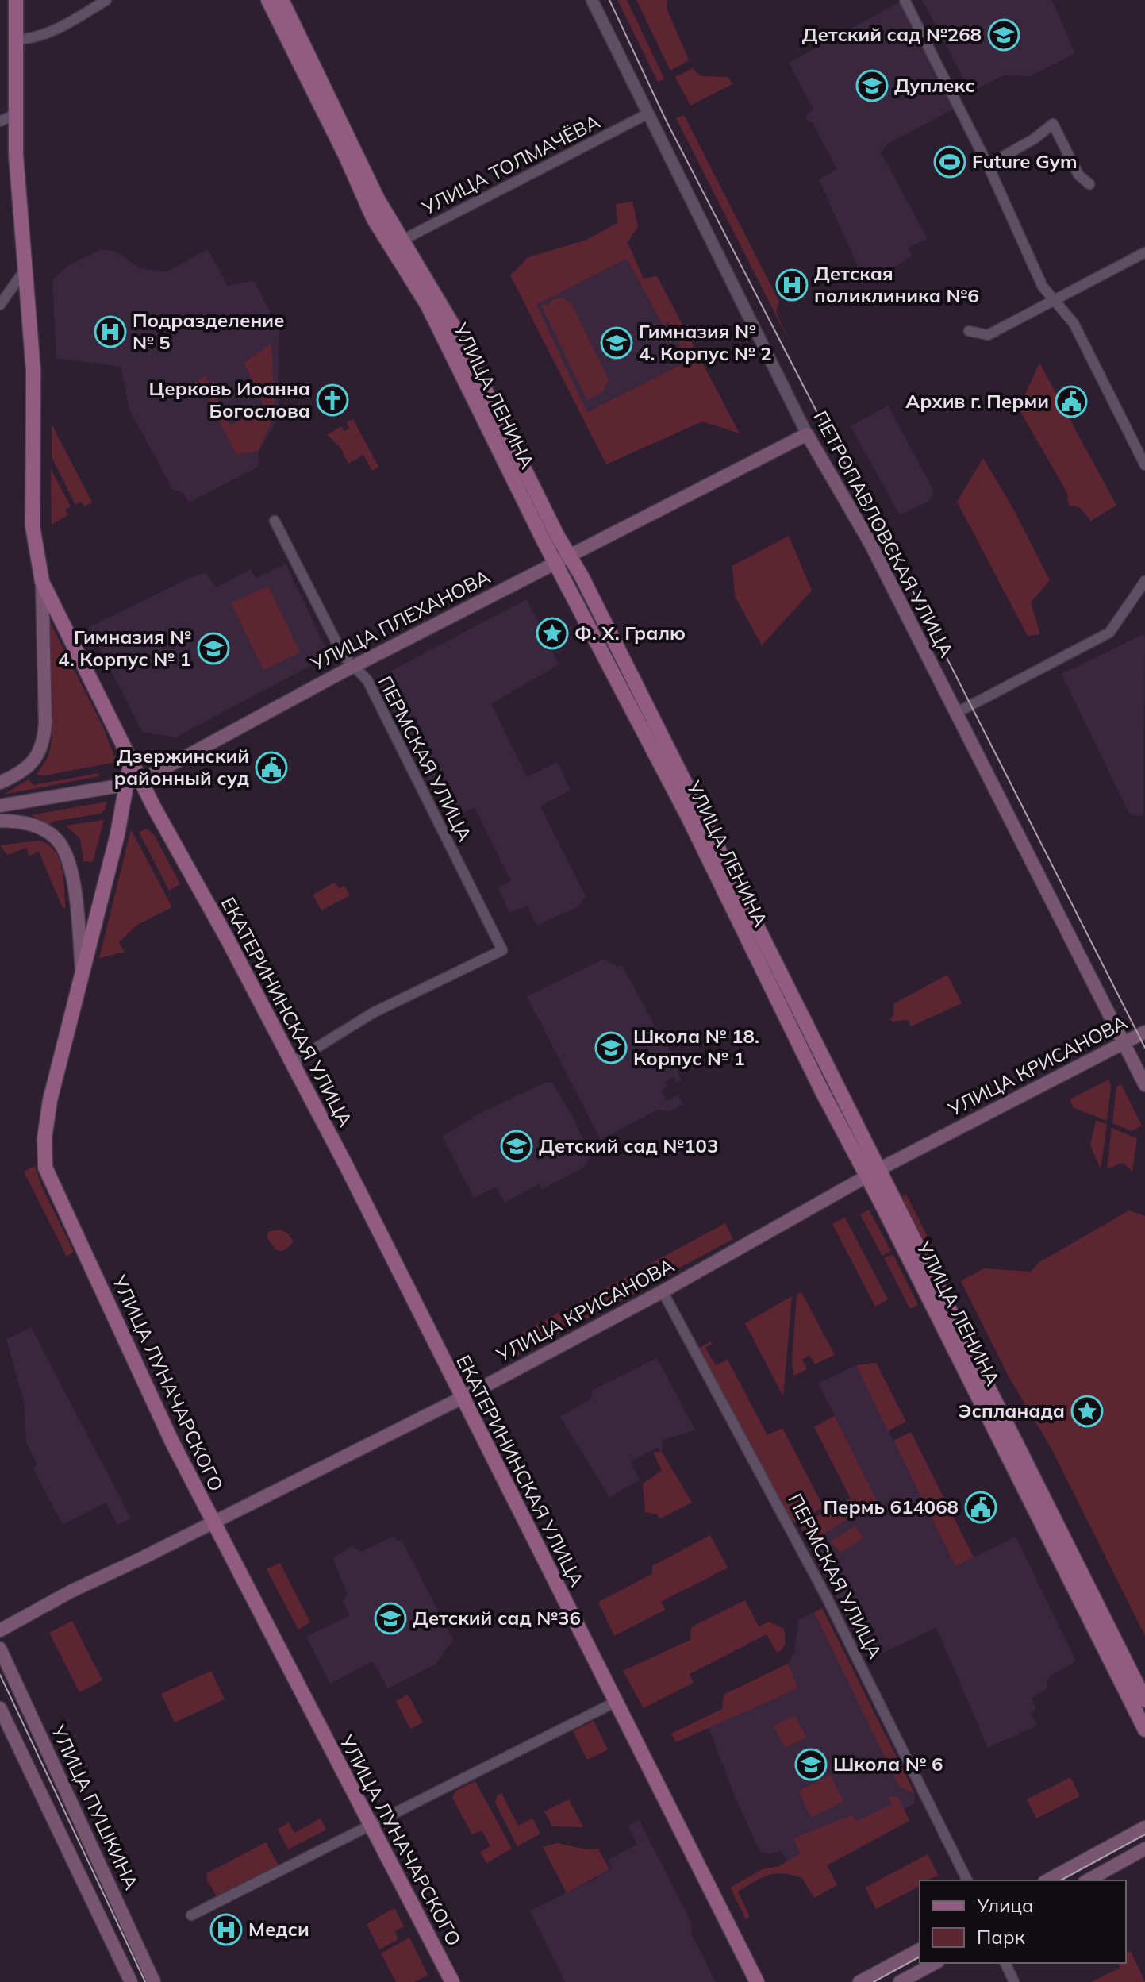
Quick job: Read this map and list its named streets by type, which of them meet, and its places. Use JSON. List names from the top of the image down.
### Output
{
  "streets": {
    "main road": [
      "УЛИЦА ЛЕНИНА",
      "ПЕТРОПАВЛОВСКАЯ УЛИЦА",
      "УЛИЦА ПЛЕХАНОВА",
      "ЕКАТЕРИНИНСКАЯ УЛИЦА",
      "УЛИЦА КРИСАНОВА",
      "УЛИЦА ЛУНАЧАРСКОГО",
      "УЛИЦА ПУШКИНА"
    ],
    "street": ["УЛИЦА ТОЛМАЧЁВА", "ПЕРМСКАЯ УЛИЦА"]
  },
  "crossings": [
    ["УЛИЦА ТОЛМАЧЁВА", "УЛИЦА ЛЕНИНА"],
    ["УЛИЦА ТОЛМАЧЁВА", "ПЕТРОПАВЛОВСКАЯ УЛИЦА"],
    ["УЛИЦА ЛЕНИНА", "УЛИЦА ПЛЕХАНОВА"],
    ["УЛИЦА ЛЕНИНА", "УЛИЦА КРИСАНОВА"],
    ["ПЕТРОПАВЛОВСКАЯ УЛИЦА", "УЛИЦА ПЛЕХАНОВА"],
    ["ПЕТРОПАВЛОВСКАЯ УЛИЦА", "УЛИЦА КРИСАНОВА"],
    ["УЛИЦА ПЛЕХАНОВА", "ПЕРМСКАЯ УЛИЦА"],
    ["УЛИЦА ПЛЕХАНОВА", "ЕКАТЕРИНИНСКАЯ УЛИЦА"],
    ["УЛИЦА ПЛЕХАНОВА", "УЛИЦА ЛУНАЧАРСКОГО"],
    ["ПЕРМСКАЯ УЛИЦА", "ЕКАТЕРИНИНСКАЯ УЛИЦА"],
    ["ПЕРМСКАЯ УЛИЦА", "УЛИЦА КРИСАНОВА"],
    ["ЕКАТЕРИНИНСКАЯ УЛИЦА", "УЛИЦА КРИСАНОВА"],
    ["ЕКАТЕРИНИНСКАЯ УЛИЦА", "УЛИЦА ЛУНАЧАРСКОГО"],
    ["УЛИЦА КРИСАНОВА", "УЛИЦА ЛУНАЧАРСКОГО"]
  ],
  "places": {
    "school or university": [
      "Детский сад №268",
      "Дуплекс",
      "Гимназия № 4. Корпус № 2",
      "Гимназия № 4. Корпус № 1",
      "Школа № 18. Корпус № 1",
      "Детский сад №103",
      "Детский сад №36",
      "Школа № 6"
    ],
    "sports": ["Future Gym"],
    "hospital": ["Детская поликлиника №6", "Подразделение № 5", "Медси"],
    "church": ["Церковь Иоанна Богослова"],
    "public building": ["Архив г. Перми", "Дзержинский районный суд", "Пермь 614068"],
    "place": ["Ф. Х. Гралю", "Эспланада"]
  },
  "legend": ["Улица", "Парк"]
}
